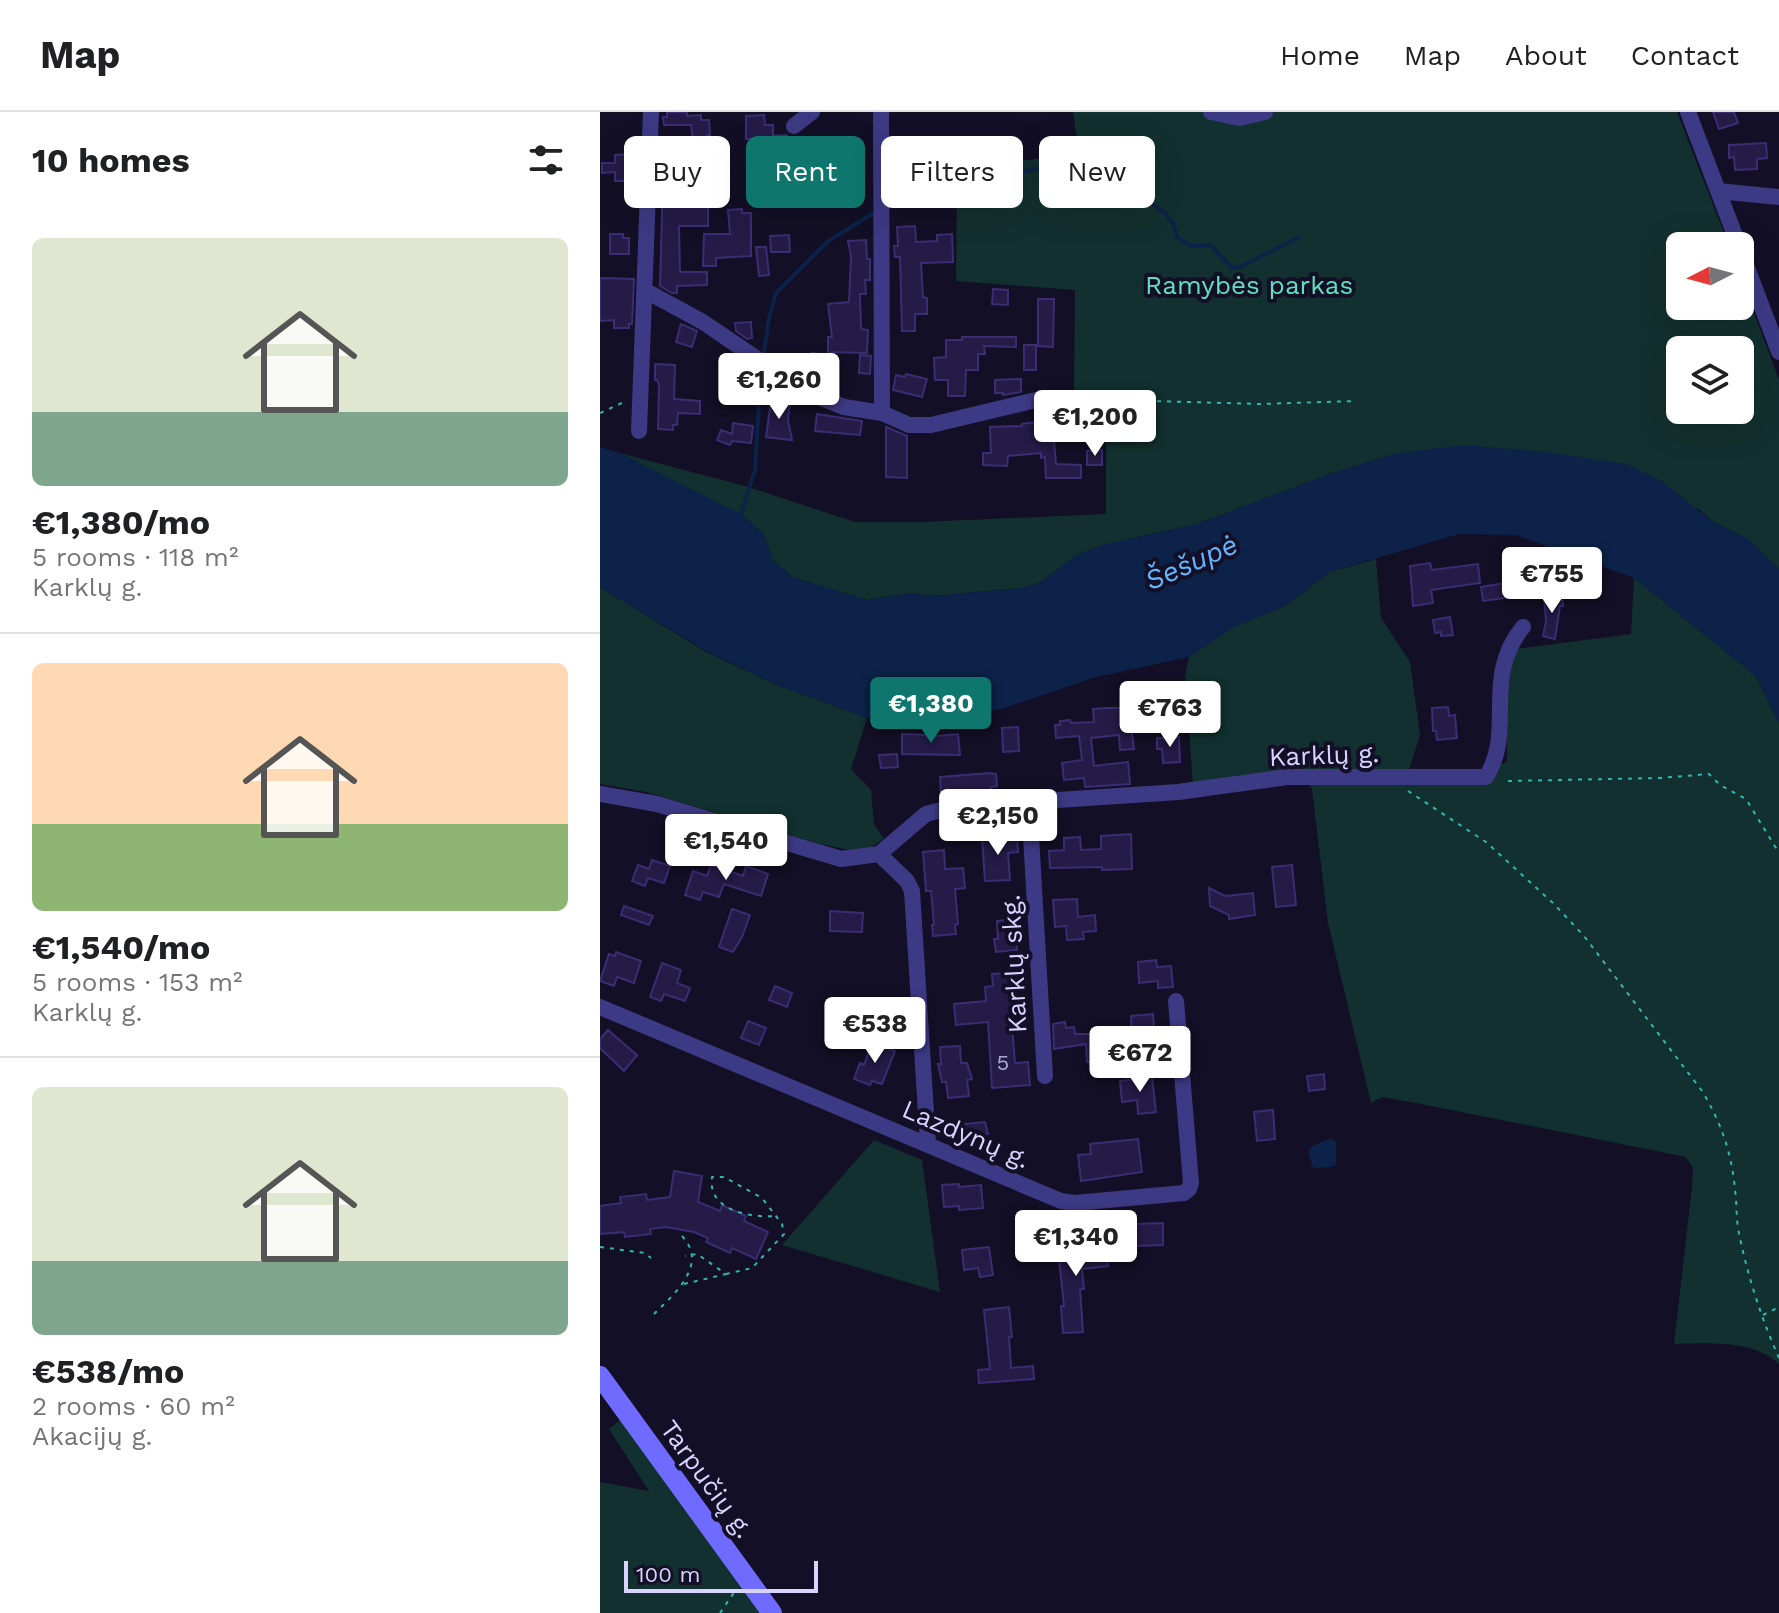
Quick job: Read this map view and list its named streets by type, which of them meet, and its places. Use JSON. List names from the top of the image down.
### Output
{
  "streets": {
    "main road": ["Tarpučių g."],
    "street": ["Karklų g.", "Karklų skg.", "Lazdynų g."]
  },
  "crossings": [
    ["Karklų g.", "Karklų skg."]
  ],
  "water": ["Šešupė"],
  "parks": ["Ramybės parkas"],
  "house_numbers": ["5"],
  "scale_bar": "100 m",
  "north": "left",
  "page": {
    "header": "Map",
    "nav": [
      "Home",
      "Map",
      "About",
      "Contact"
    ],
    "heading": "10 homes",
    "chip": [
      "Buy",
      "Rent",
      "Filters",
      "New"
    ],
    "list": [
      {
        "name": "€1,380/mo",
        "note": "5 rooms · 118 m² · Karklų g."
      },
      {
        "name": "€1,540/mo",
        "note": "5 rooms · 153 m² · Karklų g."
      },
      {
        "name": "€538/mo",
        "note": "2 rooms · 60 m² · Akacijų g."
      }
    ],
    "price": [
      "€1,260",
      "€1,200",
      "€755",
      "€1,380",
      "€763",
      "€2,150",
      "€1,540",
      "€538",
      "€672",
      "€1,340"
    ],
    "scale": "100 m"
  }
}
